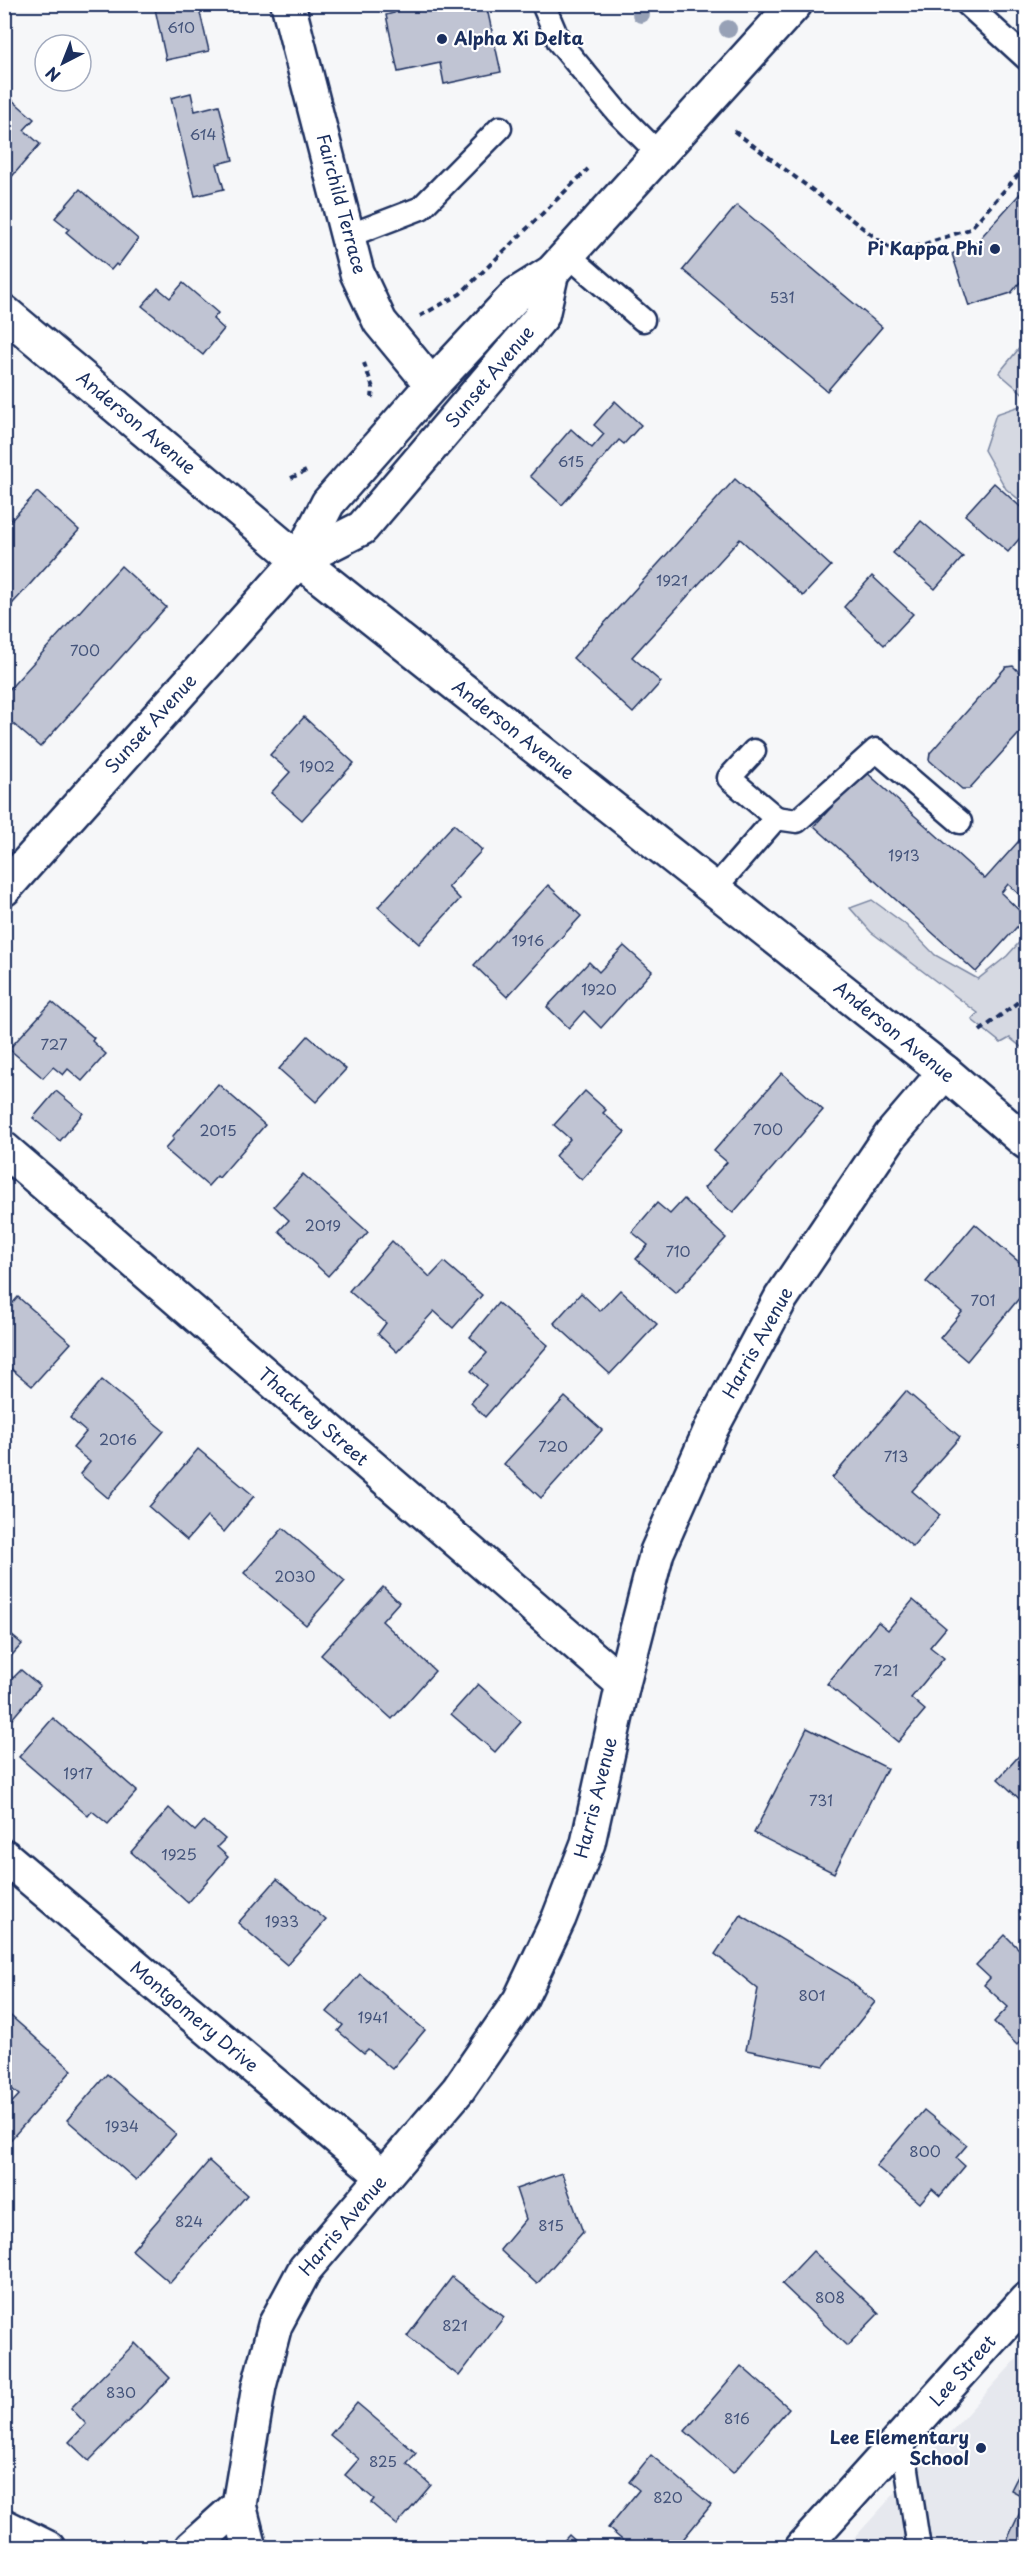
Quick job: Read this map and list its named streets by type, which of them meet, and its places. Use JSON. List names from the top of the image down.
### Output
{
  "streets": {
    "street": [
      "Fairchild Terrace",
      "Sunset Avenue",
      "Anderson Avenue",
      "Harris Avenue",
      "Thackrey Street",
      "Montgomery Drive",
      "Lee Street"
    ]
  },
  "crossings": [
    ["Fairchild Terrace", "Sunset Avenue"],
    ["Sunset Avenue", "Anderson Avenue"],
    ["Anderson Avenue", "Harris Avenue"],
    ["Harris Avenue", "Thackrey Street"],
    ["Harris Avenue", "Montgomery Drive"]
  ],
  "places": ["Alpha Xi Delta", "Pi Kappa Phi", "Lee Elementary School"],
  "house_numbers": [
    "610",
    "614",
    "531",
    "615",
    "1921",
    "700",
    "1902",
    "1913",
    "1916",
    "1920",
    "727",
    "700",
    "2015",
    "2019",
    "710",
    "701",
    "2016",
    "720",
    "713",
    "2030",
    "721",
    "1917",
    "731",
    "1925",
    "1933",
    "801",
    "1941",
    "1934",
    "800",
    "824",
    "815",
    "808",
    "821",
    "830",
    "816",
    "825",
    "820"
  ],
  "north": "bottom left"
}
